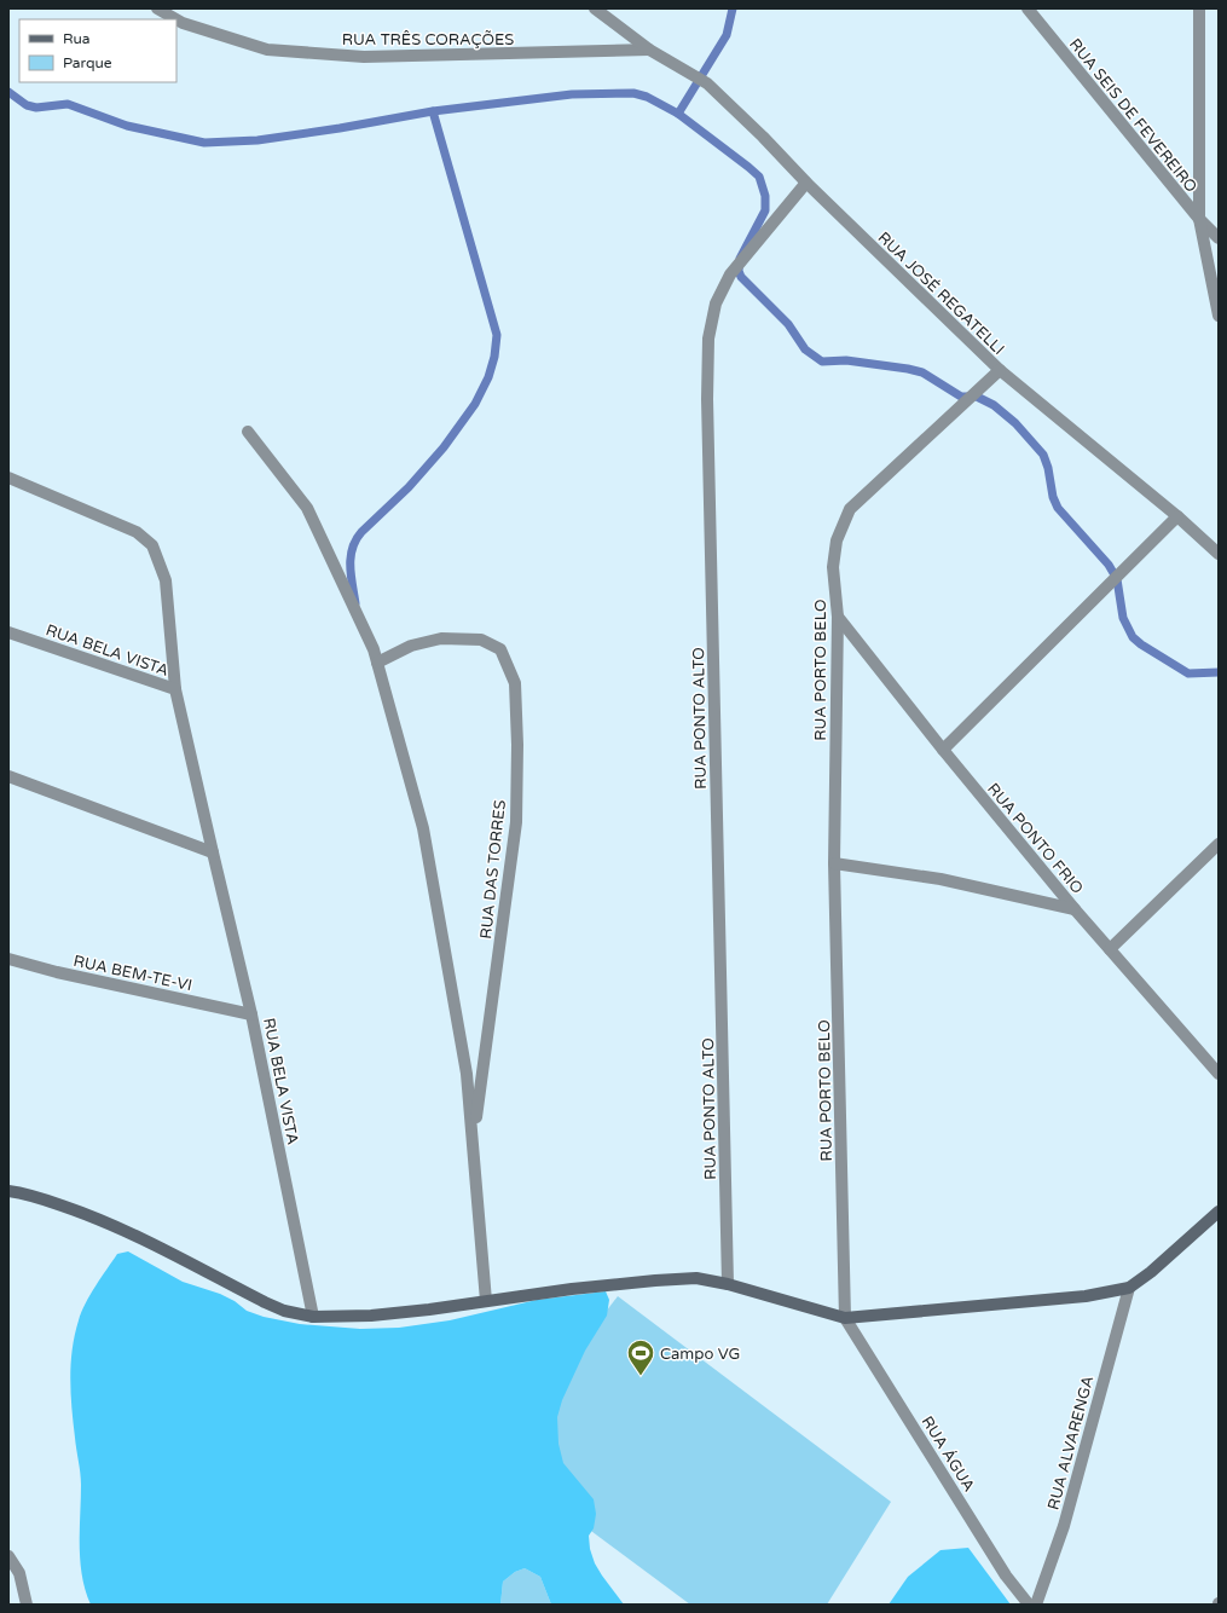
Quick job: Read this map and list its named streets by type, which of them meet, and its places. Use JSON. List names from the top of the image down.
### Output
{
  "streets": {
    "street": [
      "RUA TRÊS CORAÇÕES",
      "RUA SEIS DE FEVEREIRO",
      "RUA JOSÉ REGATELLI",
      "RUA BELA VISTA",
      "RUA PORTO BELO",
      "RUA PONTO ALTO",
      "RUA PONTO FRIO",
      "RUA DAS TORRES",
      "RUA BEM-TE-VI",
      "RUA ALVARENGA",
      "RUA ÁGUA"
    ]
  },
  "crossings": [
    ["RUA TRÊS CORAÇÕES", "RUA JOSÉ REGATELLI"],
    ["RUA JOSÉ REGATELLI", "RUA PORTO BELO"],
    ["RUA JOSÉ REGATELLI", "RUA PONTO ALTO"],
    ["RUA BELA VISTA", "RUA BEM-TE-VI"],
    ["RUA PORTO BELO", "RUA PONTO FRIO"],
    ["RUA PORTO BELO", "RUA ÁGUA"]
  ],
  "places": {
    "sports": ["Campo VG"]
  },
  "legend": ["Rua", "Parque"]
}
